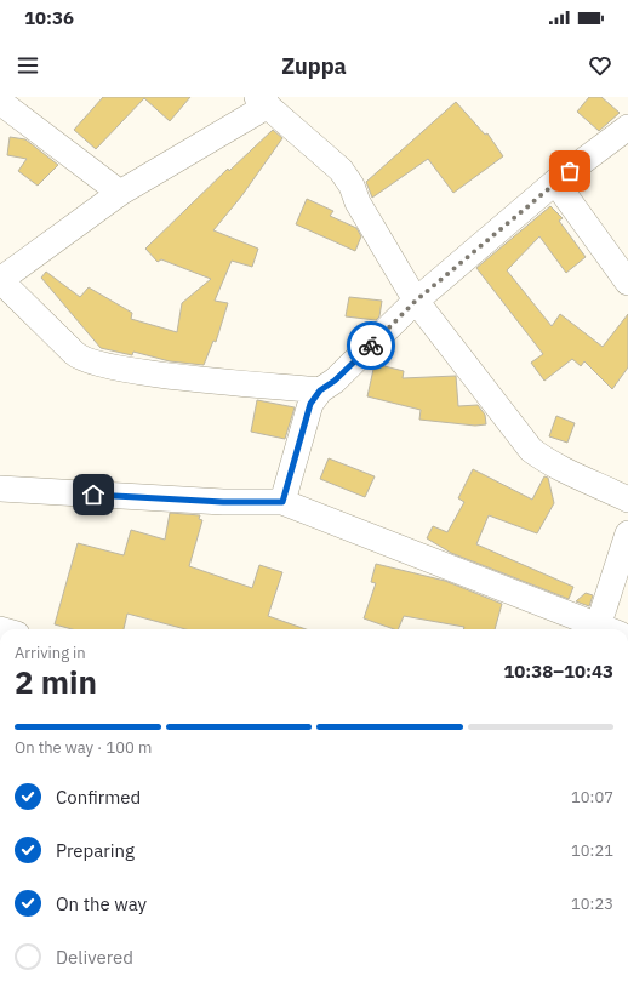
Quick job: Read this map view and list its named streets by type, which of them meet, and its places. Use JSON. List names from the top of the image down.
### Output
{
  "page": {
    "status": "10:36",
    "header": "Zuppa",
    "heading": ["2 min", "Arriving in", "10:38–10:43"],
    "bar": "On the way · 100 m",
    "list": [
      ["Confirmed", "10:07"],
      ["Preparing", "10:21"],
      ["On the way", "10:23"],
      "Delivered"
    ]
  }
}
